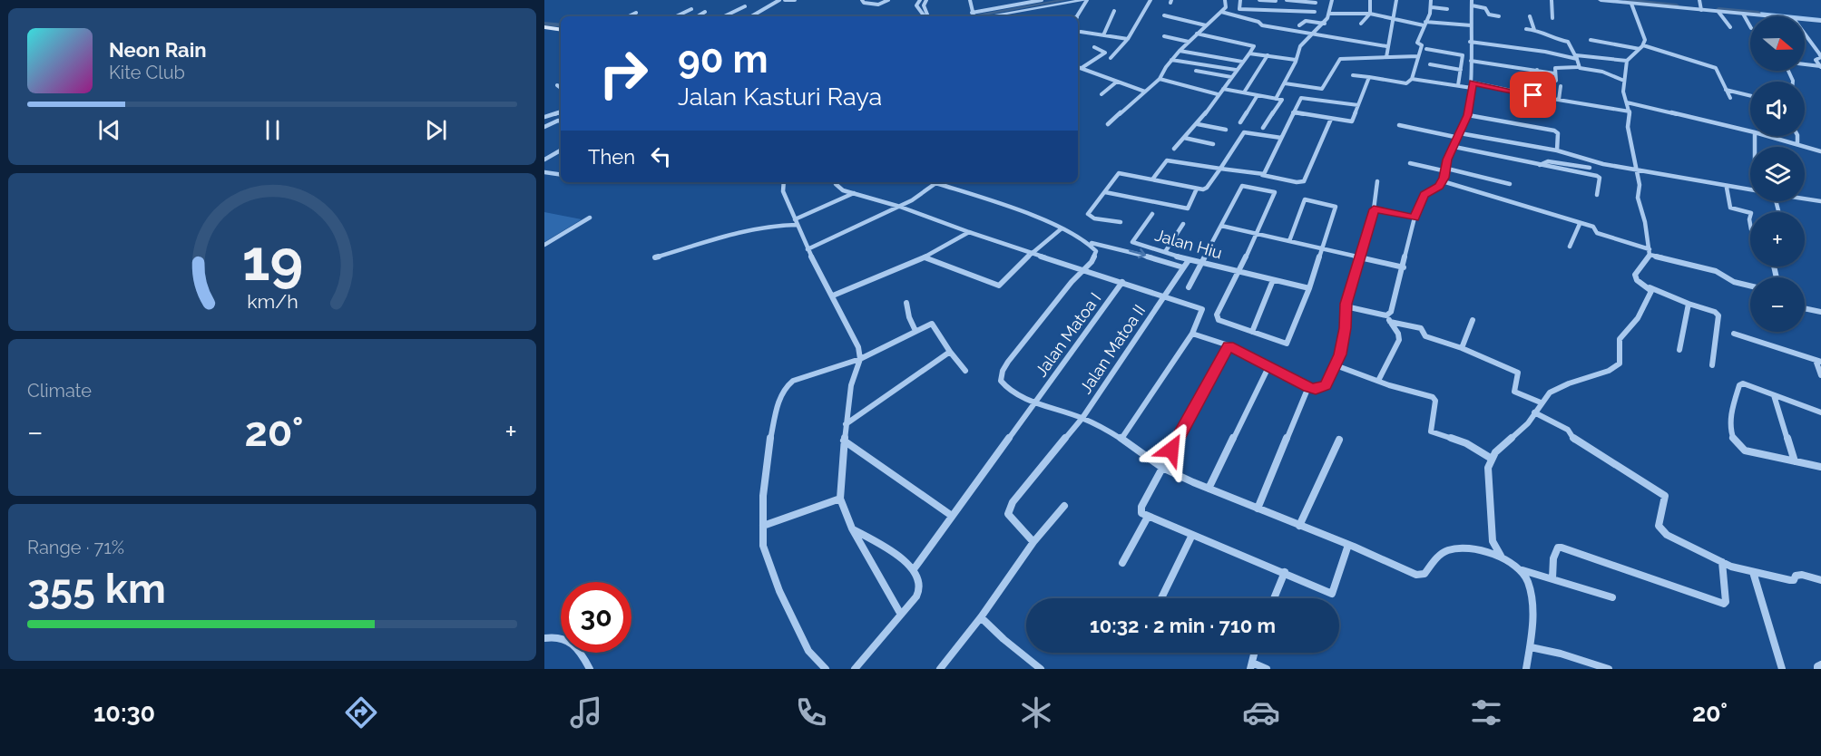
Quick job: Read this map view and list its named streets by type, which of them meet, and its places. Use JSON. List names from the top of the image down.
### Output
{
  "streets": {
    "street": ["Jalan Hiu", "Jalan Matoa I", "Jalan Matoa II"]
  },
  "crossings": [
    ["Jalan Hiu", "Jalan Matoa II"]
  ],
  "north": "right",
  "page": {
    "map_buttons": ["+", "−"],
    "turn": ["90 m", "Jalan Kasturi Raya"],
    "song": ["Neon Rain", "Kite Club"],
    "then": "Then",
    "tile": [
      "Climate",
      ["Range · 71%", "355 km"]
    ],
    "heat": ["−", "20°", "+"],
    "limit": "30",
    "trip": "10:32 · 2 min · 710 m",
    "tabs": ["10:30", "20°"],
    "gauge": ["19", "km/h"]
  }
}
